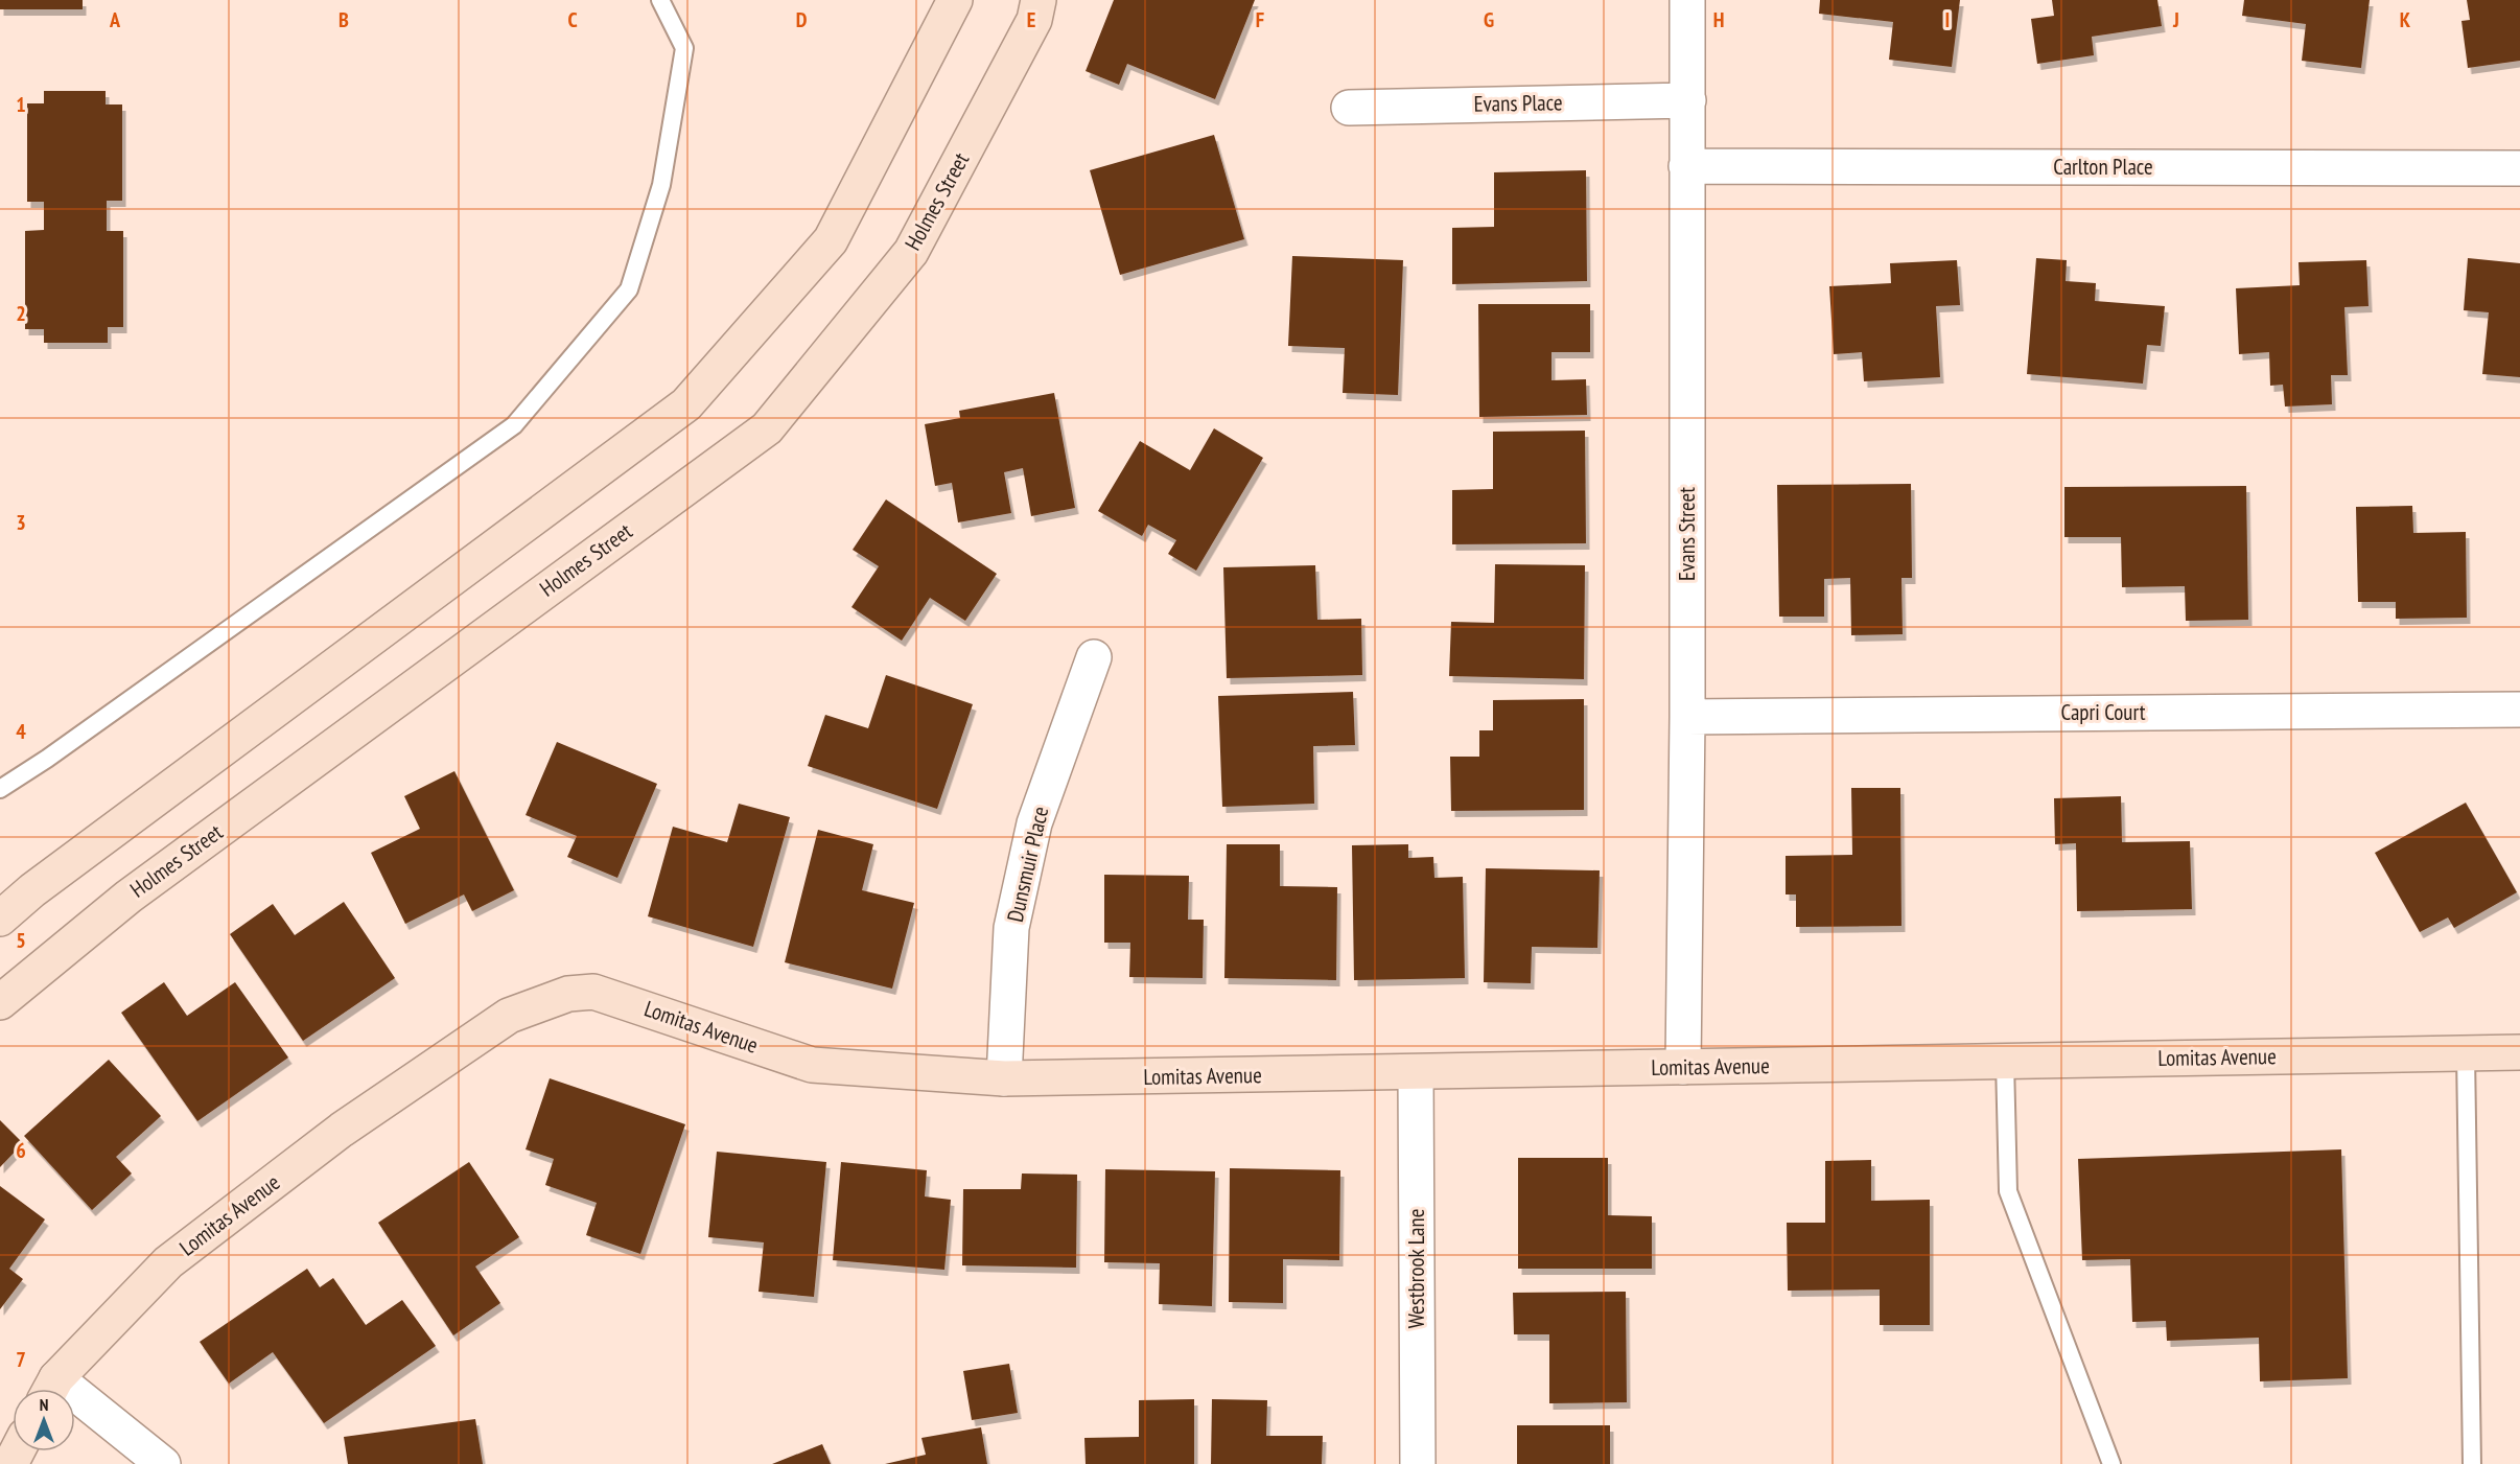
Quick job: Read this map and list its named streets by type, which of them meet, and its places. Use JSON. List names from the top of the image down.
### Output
{
  "streets": {
    "main road": ["Holmes Street", "Lomitas Avenue"],
    "street": [
      "Evans Place",
      "Carlton Place",
      "Evans Street",
      "Capri Court",
      "Dunsmuir Place",
      "Westbrook Lane"
    ]
  },
  "crossings": [
    ["Evans Place", "Evans Street"],
    ["Carlton Place", "Evans Street"],
    ["Evans Street", "Capri Court"],
    ["Evans Street", "Lomitas Avenue"],
    ["Dunsmuir Place", "Lomitas Avenue"],
    ["Lomitas Avenue", "Westbrook Lane"]
  ],
  "north": "top",
  "grid": {
    "columns": [
      "A",
      "B",
      "C",
      "D",
      "E",
      "F",
      "G",
      "H",
      "I",
      "J",
      "K"
    ],
    "rows": [
      "1",
      "2",
      "3",
      "4",
      "5",
      "6",
      "7"
    ]
  }
}
